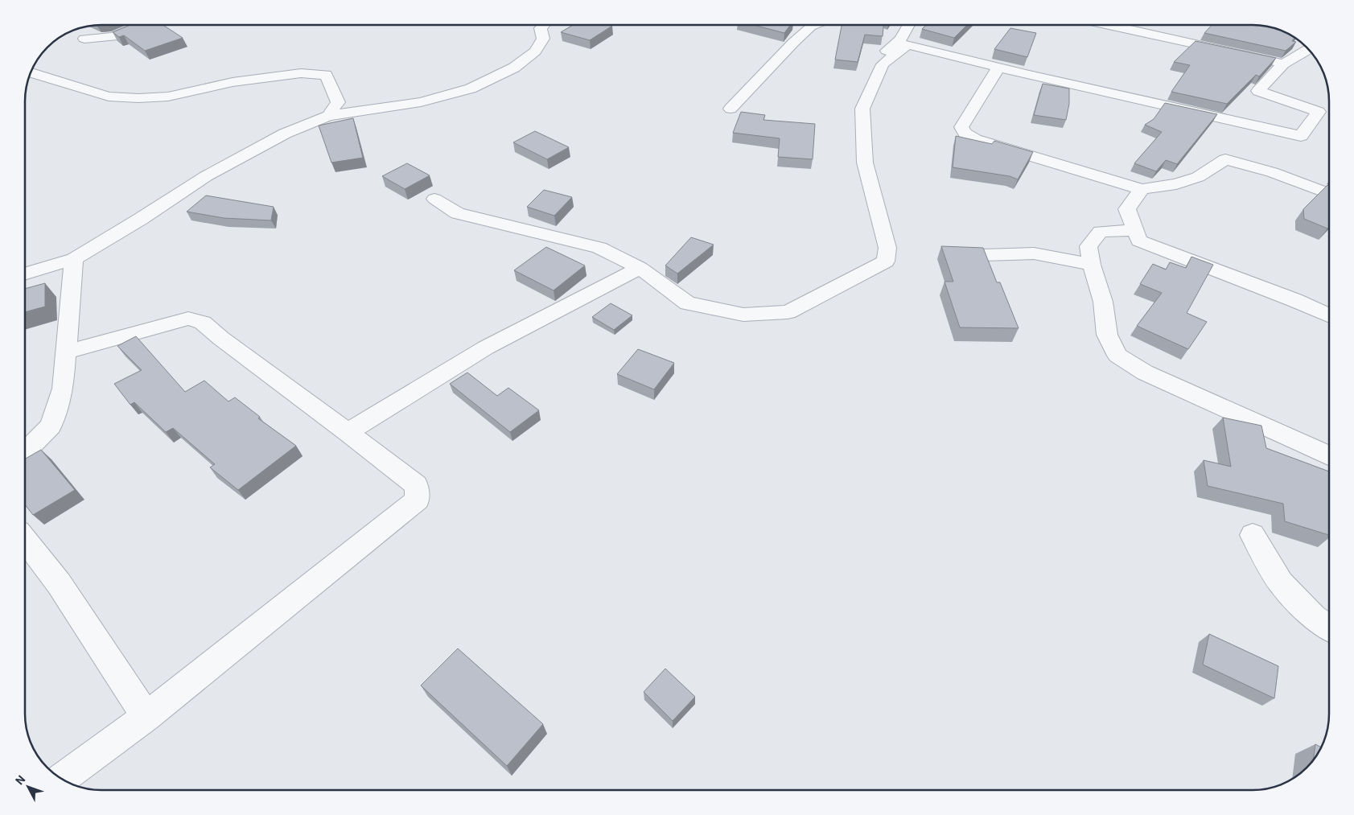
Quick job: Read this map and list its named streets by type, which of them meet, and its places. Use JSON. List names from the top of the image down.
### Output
{
  "north": "top left"
}
